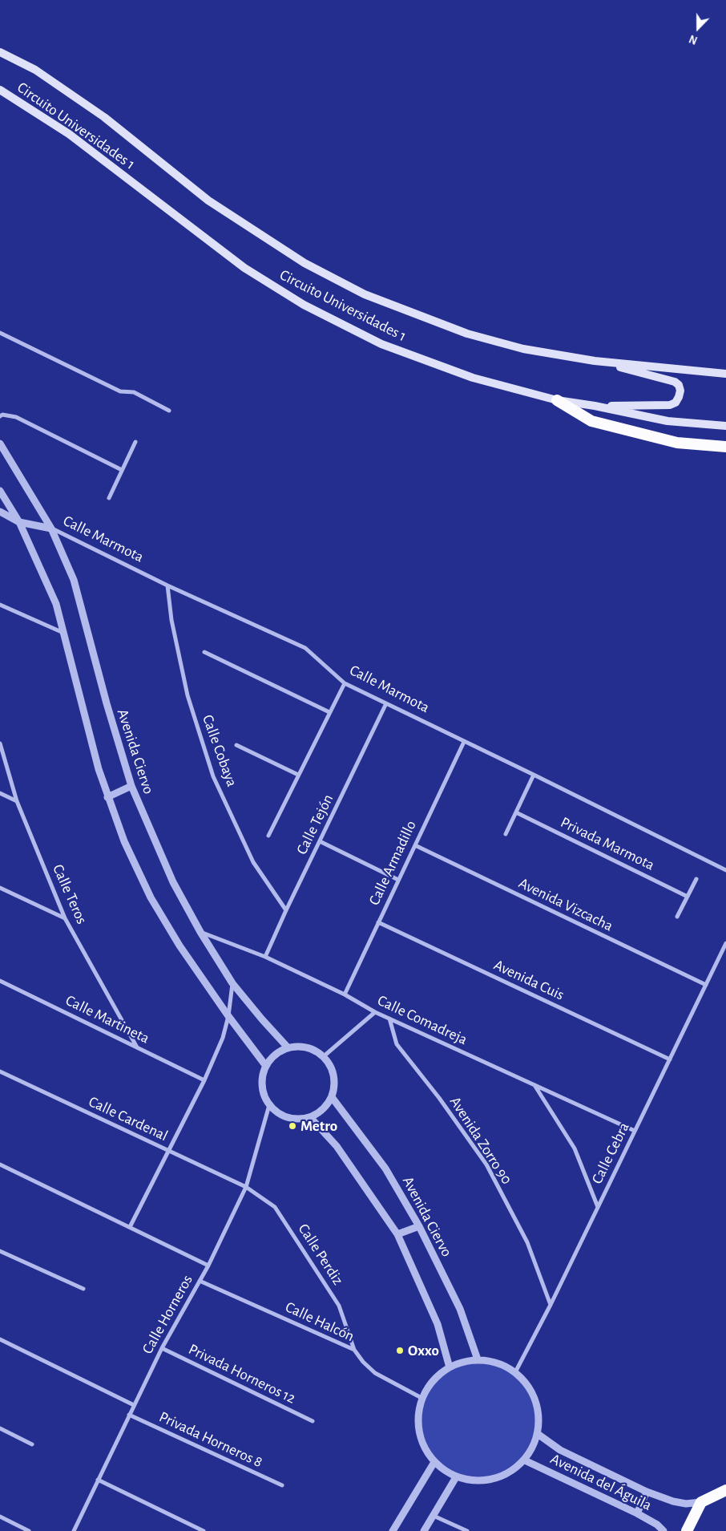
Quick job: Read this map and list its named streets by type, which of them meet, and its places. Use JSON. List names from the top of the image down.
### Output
{
  "streets": {
    "main road": ["Circuito Universidades 1"],
    "street": [
      "Calle Marmota",
      "Calle Cobaya",
      "Avenida Ciervo",
      "Calle Tejón",
      "Privada Marmota",
      "Calle Armadillo",
      "Calle Teros",
      "Avenida Vizcacha",
      "Avenida Cuis",
      "Calle Martineta",
      "Calle Comadreja",
      "Calle Cardenal",
      "Avenida Zorro 90",
      "Calle Cebra",
      "Calle Perdiz",
      "Calle Horneros",
      "Calle Halcón",
      "Privada Horneros 12",
      "Privada Horneros 8",
      "Avenida del Águila"
    ]
  },
  "crossings": [
    ["Calle Marmota", "Calle Cobaya"],
    ["Calle Marmota", "Avenida Ciervo"],
    ["Calle Marmota", "Calle Tejón"],
    ["Calle Marmota", "Calle Armadillo"],
    ["Calle Cobaya", "Calle Tejón"],
    ["Avenida Ciervo", "Calle Comadreja"],
    ["Avenida Ciervo", "Calle Cebra"],
    ["Avenida Ciervo", "Calle Horneros"],
    ["Avenida Ciervo", "Calle Halcón"],
    ["Avenida Ciervo", "Avenida del Águila"],
    ["Calle Tejón", "Calle Comadreja"],
    ["Calle Armadillo", "Avenida Vizcacha"],
    ["Calle Armadillo", "Avenida Cuis"],
    ["Calle Armadillo", "Calle Comadreja"],
    ["Calle Teros", "Calle Martineta"],
    ["Avenida Vizcacha", "Calle Cebra"],
    ["Avenida Cuis", "Calle Cebra"],
    ["Calle Comadreja", "Avenida Zorro 90"],
    ["Calle Comadreja", "Calle Cebra"],
    ["Calle Cardenal", "Calle Perdiz"],
    ["Calle Cardenal", "Calle Horneros"],
    ["Avenida Zorro 90", "Calle Cebra"],
    ["Calle Cebra", "Calle Halcón"],
    ["Calle Cebra", "Avenida del Águila"],
    ["Calle Perdiz", "Calle Horneros"],
    ["Calle Perdiz", "Calle Halcón"],
    ["Calle Horneros", "Calle Halcón"],
    ["Calle Horneros", "Privada Horneros 12"],
    ["Calle Horneros", "Privada Horneros 8"],
    ["Calle Halcón", "Avenida del Águila"]
  ],
  "places": ["Metro", "Oxxo"],
  "north": "bottom"
}
